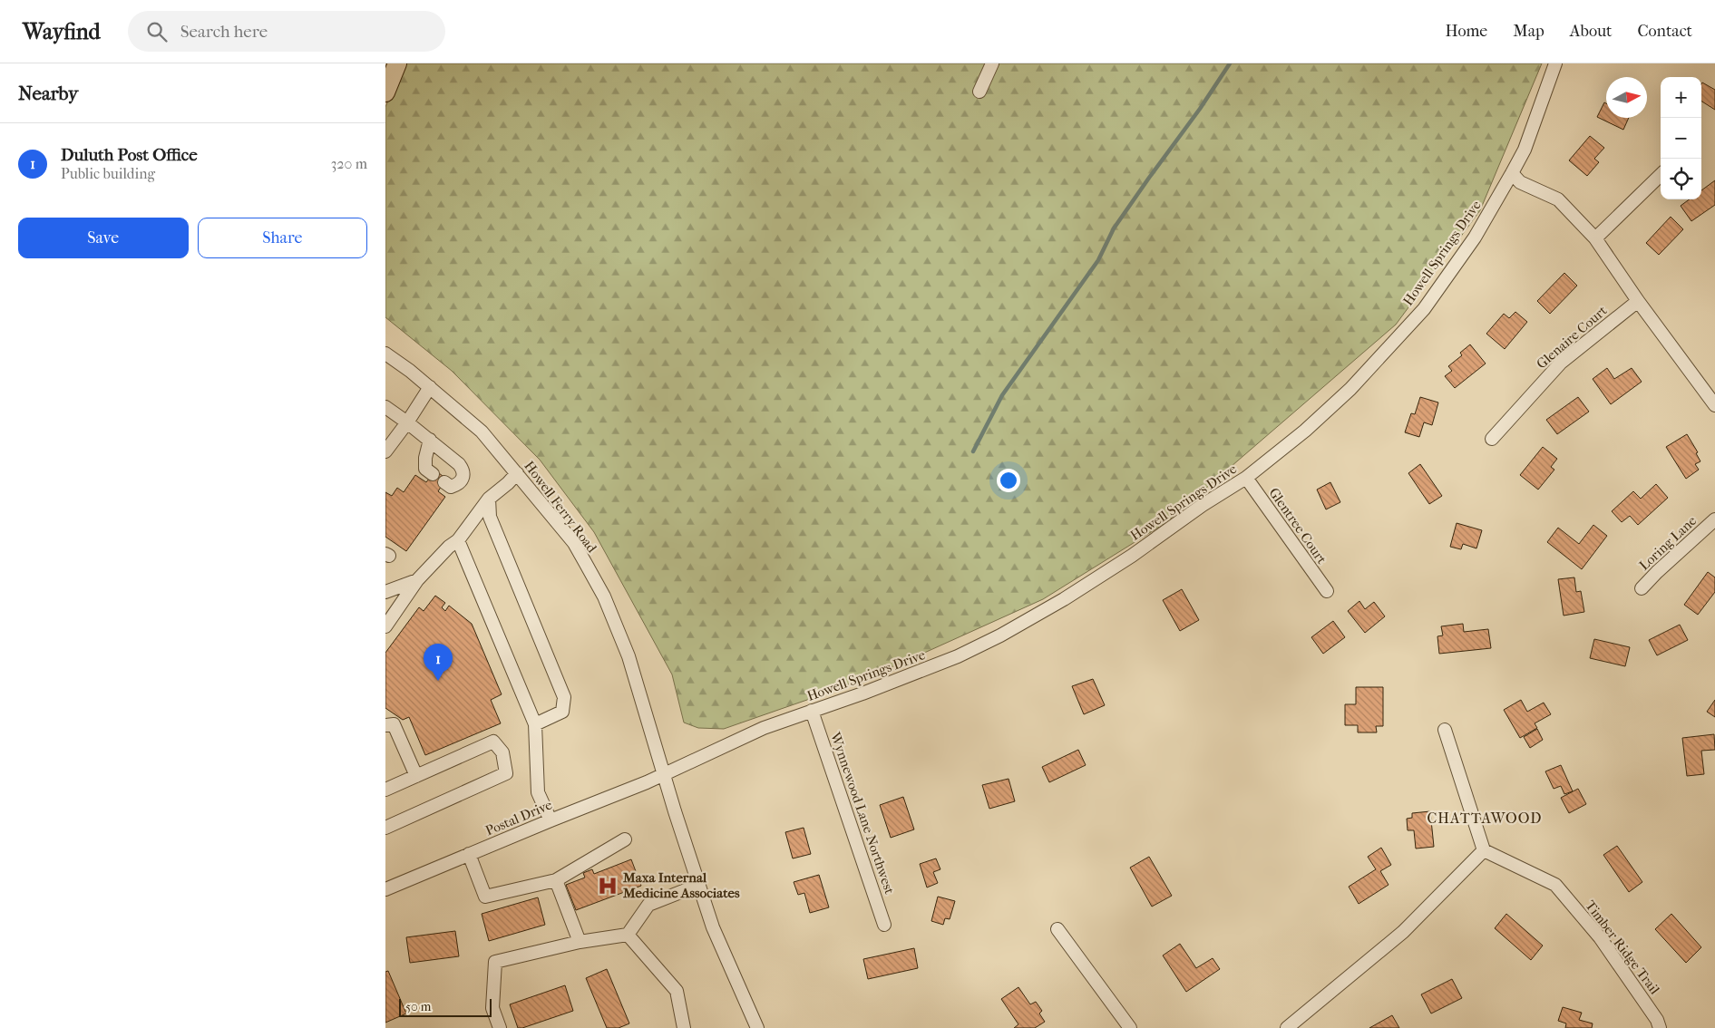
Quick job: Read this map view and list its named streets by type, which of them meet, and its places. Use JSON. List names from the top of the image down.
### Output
{
  "streets": {
    "street": [
      "Howell Springs Drive",
      "Glenaire Court",
      "Howell Ferry Road",
      "Glentree Court",
      "Loring Lane",
      "Wynnewood Lane Northwest",
      "Postal Drive",
      "Timber Ridge Trail"
    ]
  },
  "crossings": [
    ["Howell Springs Drive", "Howell Ferry Road"],
    ["Howell Springs Drive", "Glentree Court"],
    ["Howell Springs Drive", "Wynnewood Lane Northwest"],
    ["Howell Springs Drive", "Postal Drive"],
    ["Howell Ferry Road", "Postal Drive"]
  ],
  "districts": ["CHATTAWOOD"],
  "places": {
    "hospital": ["Maxa Internal Medicine Associates"]
  },
  "scale_bar": "50 m",
  "north": "right",
  "page": {
    "header": "Wayfind",
    "search": "Search here",
    "nav": [
      "Home",
      "Map",
      "About",
      "Contact"
    ],
    "heading": "Nearby",
    "map_buttons": ["+", "−"],
    "list": [
      {
        "mark": "1",
        "name": "Duluth Post Office",
        "note": "Public building",
        "value": "320 m"
      }
    ],
    "buttons": ["Save", "Share"],
    "pins": "1",
    "scale": "50 m"
  }
}
